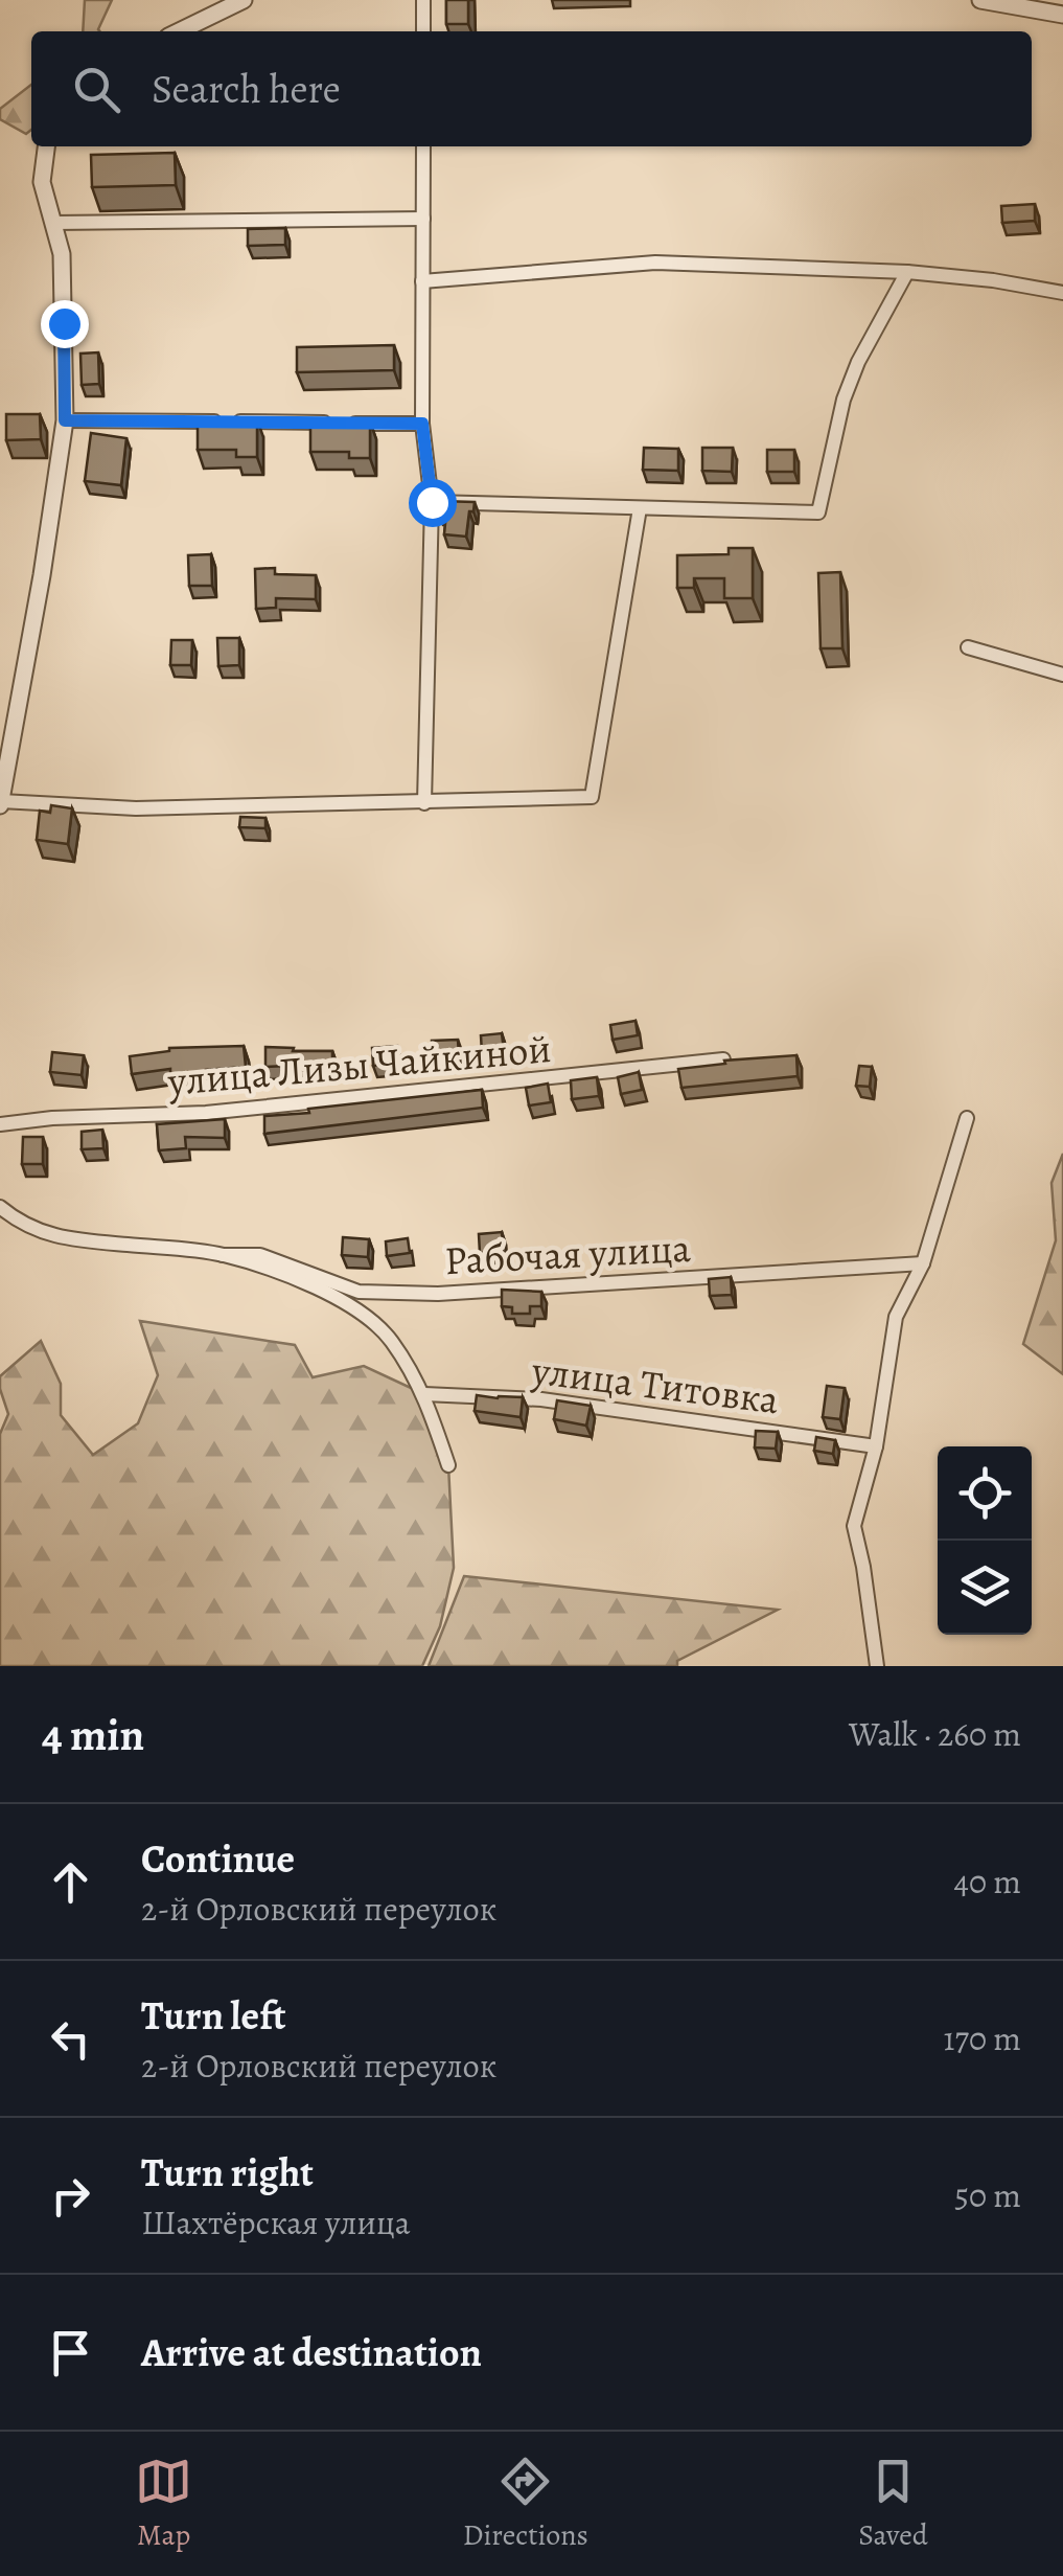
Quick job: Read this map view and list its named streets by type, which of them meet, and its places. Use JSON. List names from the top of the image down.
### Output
{
  "streets": {
    "street": ["улица Лизы Чайкиной", "Рабочая улица", "улица Титовка"]
  },
  "page": {
    "search": "Search here",
    "heading": ["4 min", "Walk · 260 m"],
    "list": [
      ["Continue", "2-й Орловский переулок", "40 m"],
      ["Turn left", "2-й Орловский переулок", "170 m"],
      ["Turn right", "Шахтёрская улица", "50 m"],
      "Arrive at destination"
    ],
    "nav": ["Map", "Directions", "Saved"]
  }
}
